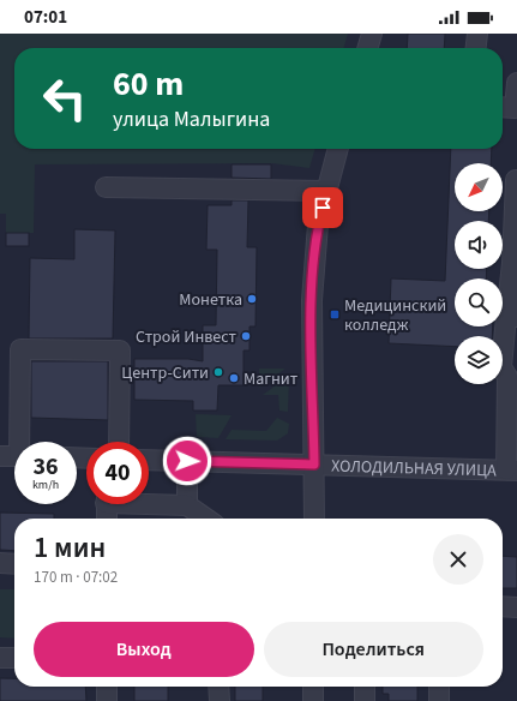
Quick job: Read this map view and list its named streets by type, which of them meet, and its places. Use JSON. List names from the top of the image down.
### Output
{
  "streets": {
    "street": ["ХОЛОДИЛЬНАЯ УЛИЦА"]
  },
  "places": {
    "other": [
      "Монетка",
      "Строй Инвест",
      "Центр-Сити",
      "Магнит"
    ],
    "transit": ["Медицинский колледж"]
  },
  "north": "bottom left",
  "page": {
    "status": "07:01",
    "turn": ["60 m", "улица Малыгина"],
    "speed": "36 km/h",
    "limit": "40",
    "heading": ["1 мин", "170 m · 07:02"],
    "buttons": ["Выход", "Поделиться"]
  }
}
